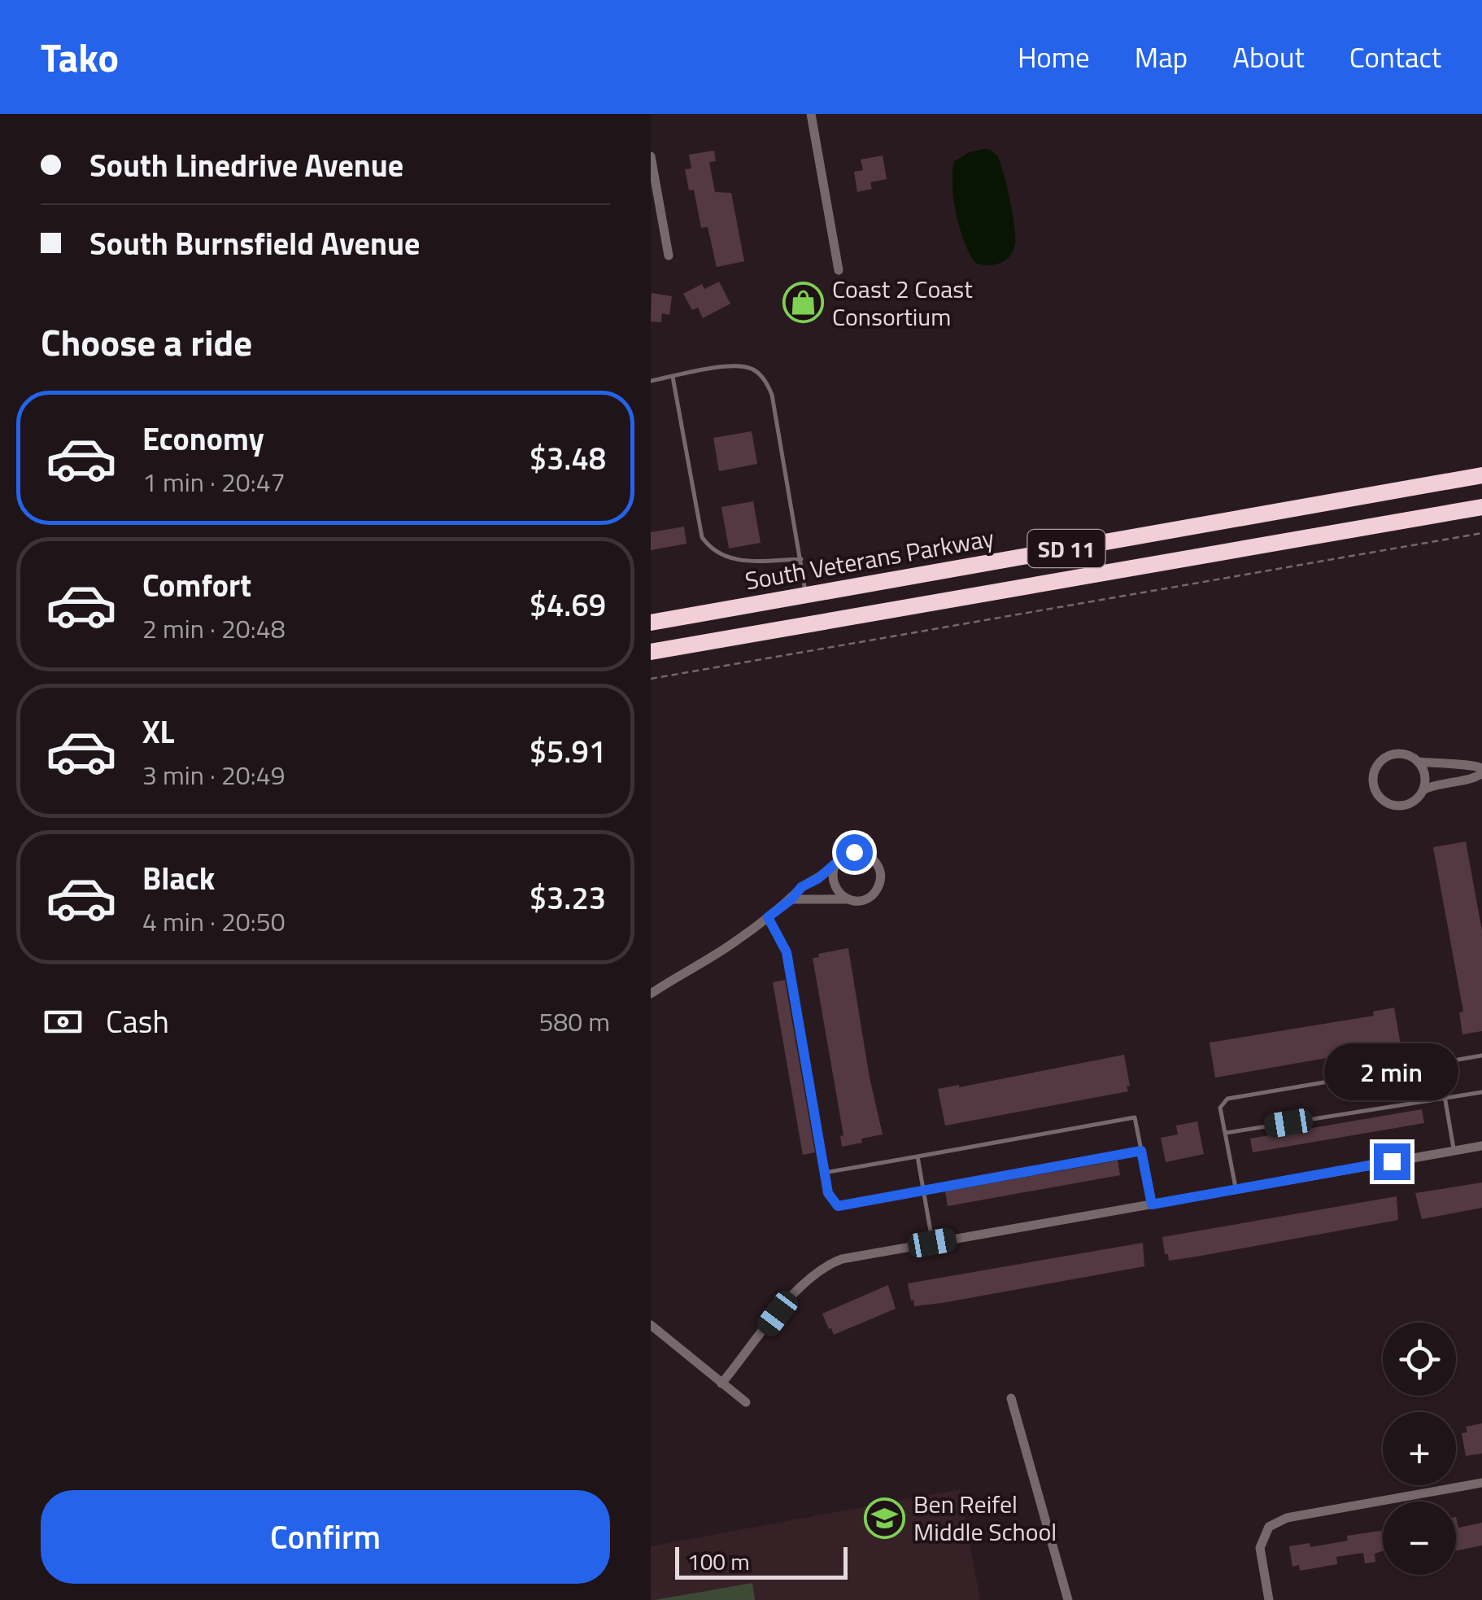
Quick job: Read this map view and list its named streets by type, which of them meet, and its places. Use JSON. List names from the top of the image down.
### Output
{
  "streets": {
    "highway": ["SD 11", "South Veterans Parkway"]
  },
  "places": {
    "shop": ["Coast 2 Coast Consortium"],
    "school or university": ["Ben Reifel Middle School"]
  },
  "scale_bar": "100 m",
  "page": {
    "header": "Tako",
    "nav": [
      "Home",
      "Map",
      "About",
      "Contact"
    ],
    "banner": ["South Linedrive Avenue", "South Burnsfield Avenue"],
    "heading": "Choose a ride",
    "list": [
      {
        "name": "Economy",
        "note": "1 min · 20:47",
        "value": "$3.48"
      },
      {
        "name": "Comfort",
        "note": "2 min · 20:48",
        "value": "$4.69"
      },
      {
        "name": "XL",
        "note": "3 min · 20:49",
        "value": "$5.91"
      },
      {
        "name": "Black",
        "note": "4 min · 20:50",
        "value": "$3.23"
      }
    ],
    "pay": ["Cash", "580 m"],
    "bubble": "2 min",
    "map_buttons": ["+", "−"],
    "buttons": "Confirm",
    "scale": "100 m"
  }
}
